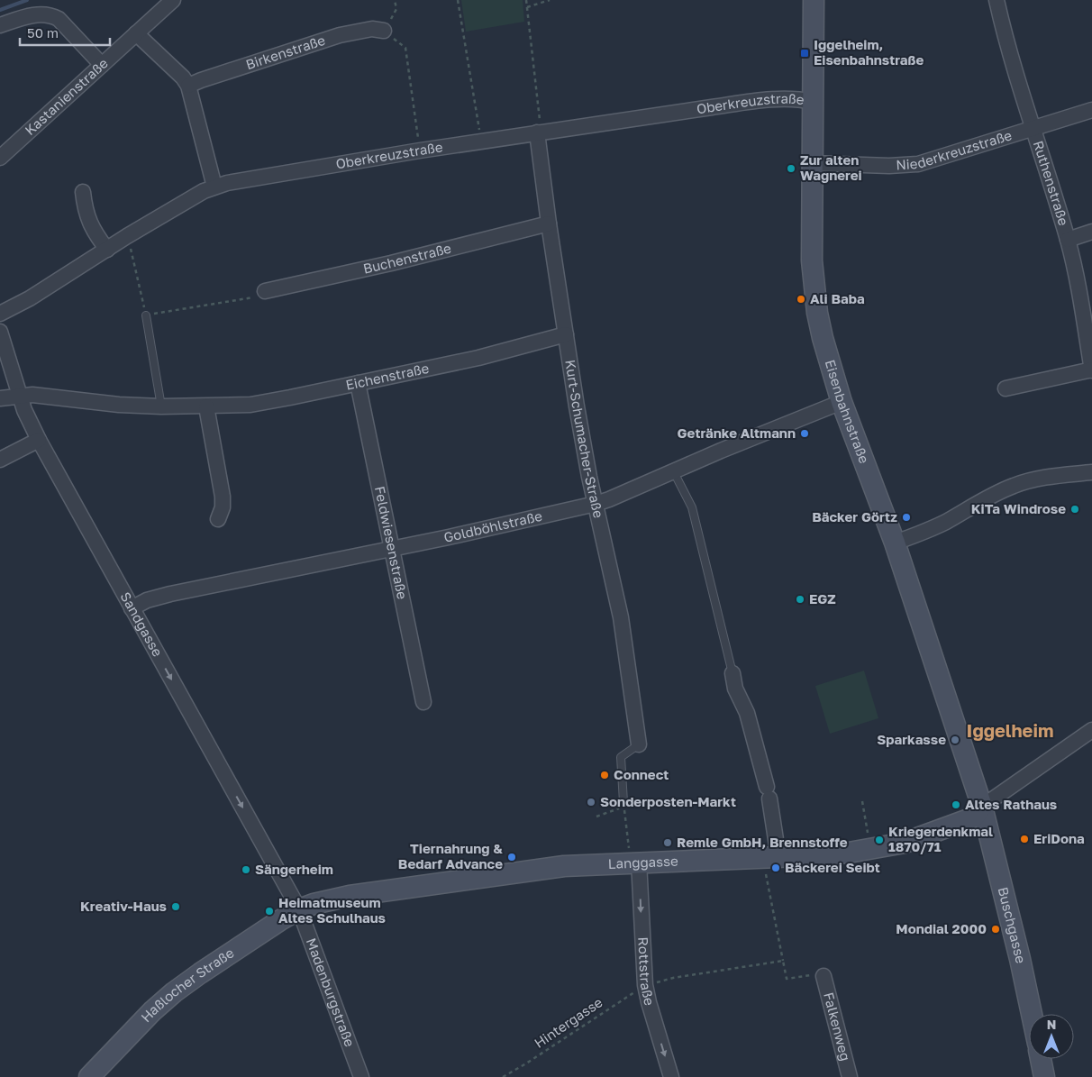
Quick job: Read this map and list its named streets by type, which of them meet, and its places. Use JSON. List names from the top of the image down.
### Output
{
  "streets": {
    "main road": [
      "Eisenbahnstraße",
      "Langgasse",
      "Buschgasse",
      "Haßlocher Straße"
    ],
    "street": [
      "Birkenstraße",
      "Kastanienstraße",
      "Oberkreuzstraße",
      "Niederkreuzstraße",
      "Ruthenstraße",
      "Buchenstraße",
      "Eichenstraße",
      "Kurt-Schumacher-Straße",
      "Goldböhlstraße",
      "Feldwiesenstraße",
      "Sandgasse",
      "Rottstraße",
      "Madenburgstraße",
      "Falkenweg"
    ],
    "path": ["Hintergasse"]
  },
  "crossings": [
    ["Oberkreuzstraße", "Eisenbahnstraße"],
    ["Oberkreuzstraße", "Kurt-Schumacher-Straße"],
    ["Niederkreuzstraße", "Ruthenstraße"],
    ["Niederkreuzstraße", "Eisenbahnstraße"],
    ["Buchenstraße", "Kurt-Schumacher-Straße"],
    ["Eichenstraße", "Kurt-Schumacher-Straße"],
    ["Eichenstraße", "Feldwiesenstraße"],
    ["Eichenstraße", "Sandgasse"],
    ["Eisenbahnstraße", "Goldböhlstraße"],
    ["Eisenbahnstraße", "Langgasse"],
    ["Eisenbahnstraße", "Buschgasse"],
    ["Kurt-Schumacher-Straße", "Goldböhlstraße"],
    ["Goldböhlstraße", "Feldwiesenstraße"],
    ["Goldböhlstraße", "Sandgasse"],
    ["Sandgasse", "Langgasse"],
    ["Sandgasse", "Haßlocher Straße"],
    ["Sandgasse", "Madenburgstraße"],
    ["Langgasse", "Buschgasse"],
    ["Langgasse", "Rottstraße"],
    ["Langgasse", "Haßlocher Straße"],
    ["Langgasse", "Madenburgstraße"],
    ["Rottstraße", "Hintergasse"],
    ["Haßlocher Straße", "Madenburgstraße"]
  ],
  "one_way": ["Sandgasse", "Rottstraße"],
  "districts": ["Iggelheim"],
  "places": {
    "transit": ["Iggelheim, Eisenbahnstraße"],
    "other": [
      "Zur alten Wagnerei",
      "Ali Baba",
      "Getränke Altmann",
      "KiTa Windrose",
      "Bäcker Görtz",
      "EGZ",
      "Sparkasse",
      "Connect",
      "Sonderposten-Markt",
      "Altes Rathaus",
      "EriDona",
      "Kriegerdenkmal 1870/71",
      "Remle GmbH, Brennstoffe",
      "Tiernahrung & Bedarf Advance",
      "Bäckerei Seibt",
      "Sängerheim",
      "Kreativ-Haus",
      "Heimatmuseum Altes Schulhaus",
      "Mondial 2000"
    ]
  },
  "scale_bar": "50 m",
  "north": "top"
}
